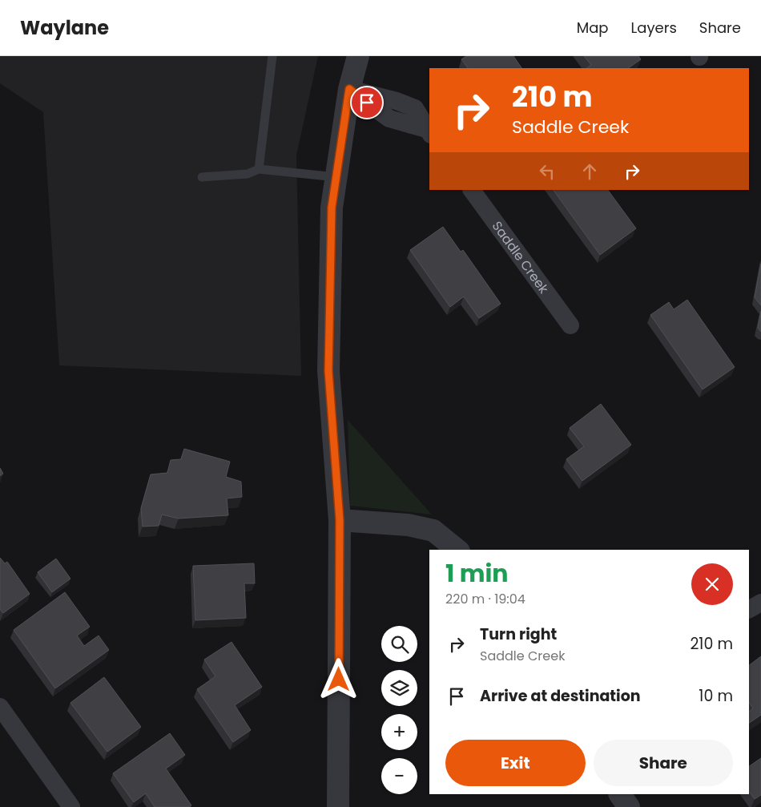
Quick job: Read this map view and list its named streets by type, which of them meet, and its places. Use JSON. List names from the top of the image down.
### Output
{
  "streets": {
    "street": ["Saddle Creek"]
  },
  "page": {
    "header": "Waylane",
    "nav": ["Map", "Layers", "Share"],
    "turn": ["210 m", "Saddle Creek"],
    "heading": ["1 min", "220 m · 19:04"],
    "list": [
      {
        "name": "Turn right",
        "note": "Saddle Creek",
        "value": "210 m"
      },
      {
        "name": "Arrive at destination",
        "value": "10 m"
      }
    ],
    "map_buttons": ["+", "−"],
    "buttons": ["Exit", "Share"]
  }
}
